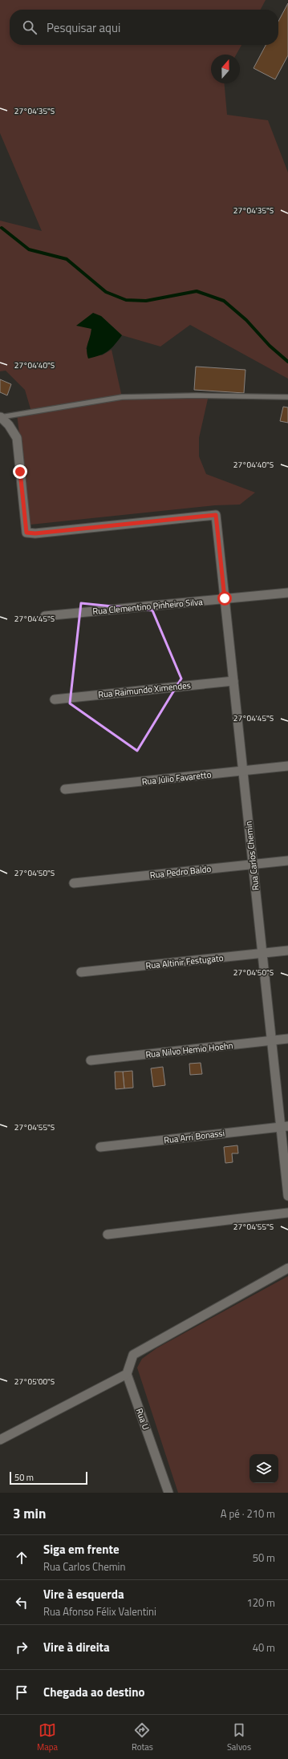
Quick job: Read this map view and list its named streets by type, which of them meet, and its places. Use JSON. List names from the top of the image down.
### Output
{
  "streets": {
    "street": [
      "Rua Clementino Pinheiro Silva",
      "Rua Raimundo Ximendes",
      "Rua Júlio Favaretto",
      "Rua Carlos Chemin",
      "Rua Pedro Baldo",
      "Rua Altinir Festugato",
      "Rua Nilvo Hemio Hoehn",
      "Rua Arri Bonassi",
      "Rua U"
    ]
  },
  "crossings": [
    ["Rua Clementino Pinheiro Silva", "Rua Carlos Chemin"],
    ["Rua Raimundo Ximendes", "Rua Carlos Chemin"],
    ["Rua Júlio Favaretto", "Rua Carlos Chemin"],
    ["Rua Carlos Chemin", "Rua Pedro Baldo"],
    ["Rua Carlos Chemin", "Rua Altinir Festugato"],
    ["Rua Carlos Chemin", "Rua Nilvo Hemio Hoehn"],
    ["Rua Carlos Chemin", "Rua Arri Bonassi"]
  ],
  "scale_bar": "50 m",
  "north": "top",
  "page": {
    "search": "Pesquisar aqui",
    "scale": "50 m",
    "heading": ["3 min", "A pé · 210 m"],
    "list": [
      ["Siga em frente", "Rua Carlos Chemin", "50 m"],
      ["Vire à esquerda", "Rua Afonso Félix Valentini", "120 m"],
      ["Vire à direita", "40 m"],
      "Chegada ao destino"
    ],
    "nav": ["Mapa", "Rotas", "Salvos"]
  },
  "coordinates": [
    "27°04'35\"S",
    "27°04'40\"S",
    "27°04'45\"S",
    "27°04'50\"S",
    "27°04'55\"S",
    "27°05'00\"S"
  ]
}
